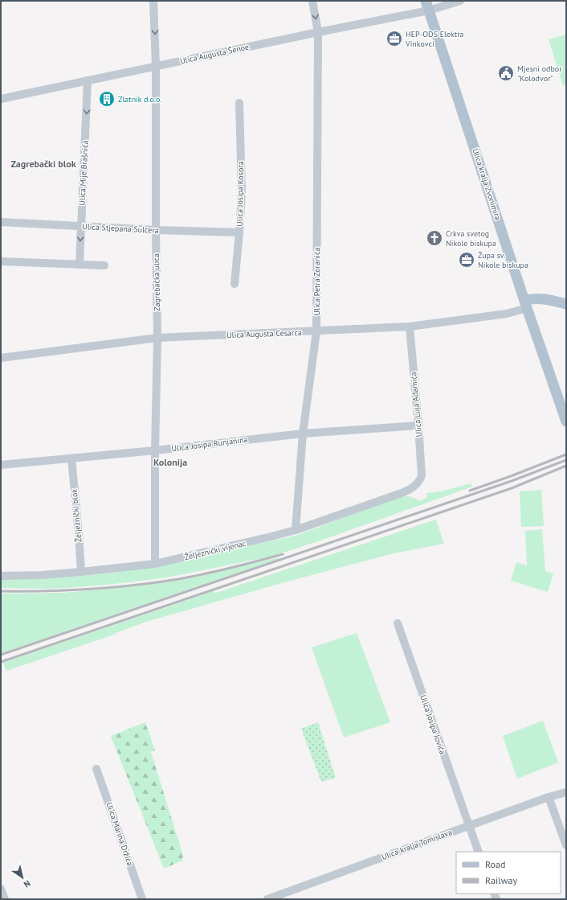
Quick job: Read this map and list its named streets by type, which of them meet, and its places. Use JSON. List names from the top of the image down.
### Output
{
  "streets": {
    "main road": ["Ulica kralja Zvonimira"],
    "street": [
      "Ulica Augusta Šenoe",
      "Ulica Mije Brašnića",
      "Ulica Josipa Kosora",
      "Ulica Stjepana Sulcera",
      "Ulica Petra Zoranića",
      "Zagrebačka ulica",
      "Ulica Augusta Cesarca",
      "Ulica Luja Adamića",
      "Ulica Josipa Runjanina",
      "Željeznički blok",
      "Željeznički vijenac",
      "Ulica Josipa Jovića",
      "Ulica Marina Držića",
      "Ulica kralja Tomislava"
    ]
  },
  "crossings": [
    ["Ulica Augusta Šenoe", "Ulica Mije Brašnića"],
    ["Ulica Augusta Šenoe", "Ulica kralja Zvonimira"],
    ["Ulica Augusta Šenoe", "Ulica Petra Zoranića"],
    ["Ulica Augusta Šenoe", "Zagrebačka ulica"],
    ["Ulica Mije Brašnića", "Ulica Stjepana Sulcera"],
    ["Ulica kralja Zvonimira", "Ulica Augusta Cesarca"],
    ["Ulica Josipa Kosora", "Ulica Stjepana Sulcera"],
    ["Ulica Stjepana Sulcera", "Zagrebačka ulica"],
    ["Ulica Petra Zoranića", "Ulica Augusta Cesarca"],
    ["Ulica Petra Zoranića", "Ulica Josipa Runjanina"],
    ["Ulica Petra Zoranića", "Željeznički vijenac"],
    ["Zagrebačka ulica", "Ulica Augusta Cesarca"],
    ["Zagrebačka ulica", "Ulica Josipa Runjanina"],
    ["Zagrebačka ulica", "Željeznički vijenac"],
    ["Ulica Augusta Cesarca", "Ulica Luja Adamića"],
    ["Ulica Luja Adamića", "Ulica Josipa Runjanina"],
    ["Ulica Luja Adamića", "Željeznički vijenac"],
    ["Ulica Josipa Runjanina", "Željeznički blok"],
    ["Željeznički blok", "Željeznički vijenac"],
    ["Ulica Josipa Jovića", "Ulica kralja Tomislava"]
  ],
  "one_way": ["Ulica Mije Brašnića"],
  "districts": ["Zagrebački blok", "Kolonija"],
  "places": {
    "office": ["HEP-ODS Elektra Vinkovci", "Župa sv. Nikole biskupa"],
    "public building": ["Mjesni odbor \"Kolodvor\""],
    "building": ["Zlatnik d.o.o."],
    "church": ["Crkva svetog Nikole biskupa"]
  },
  "legend": ["Road", "Railway"],
  "north": "bottom right"
}
